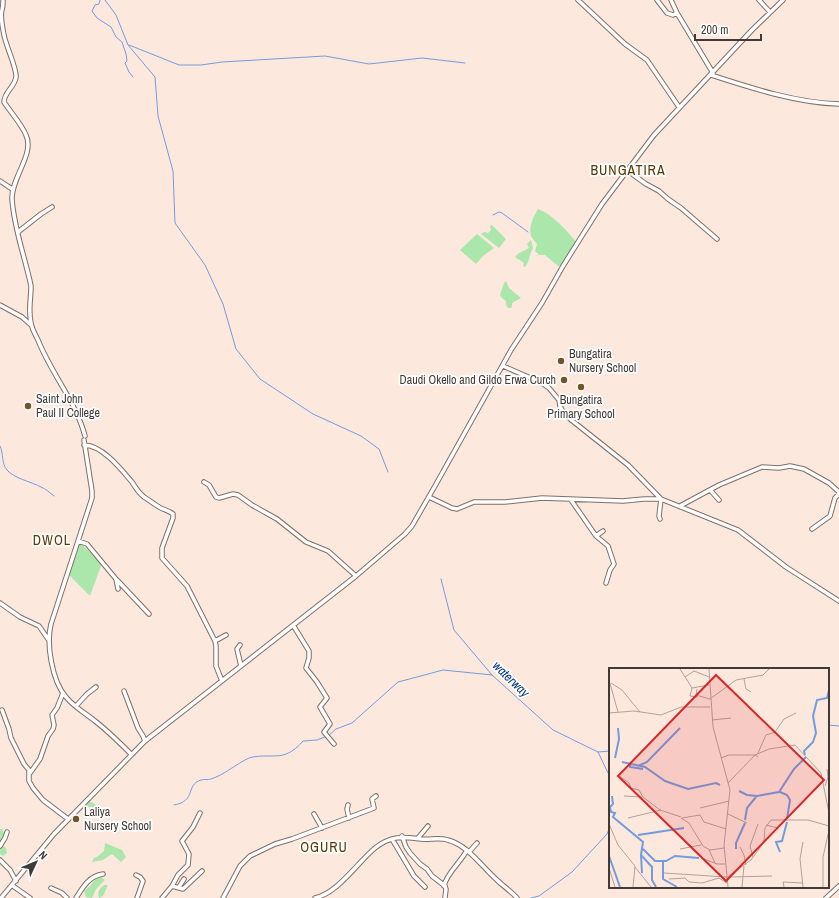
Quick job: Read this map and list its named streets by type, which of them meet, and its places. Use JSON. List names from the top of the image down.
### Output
{
  "districts": ["BUNGATIRA", "DWOL", "OGURU"],
  "water": ["waterway"],
  "places": [
    "Bungatira Nursery School",
    "Daudi Okello and Gildo Erwa Curch",
    "Bungatira Primary School",
    "Saint John Paul II College",
    "Laliya Nursery School"
  ],
  "scale_bar": "200 m",
  "north": "top right"
}
